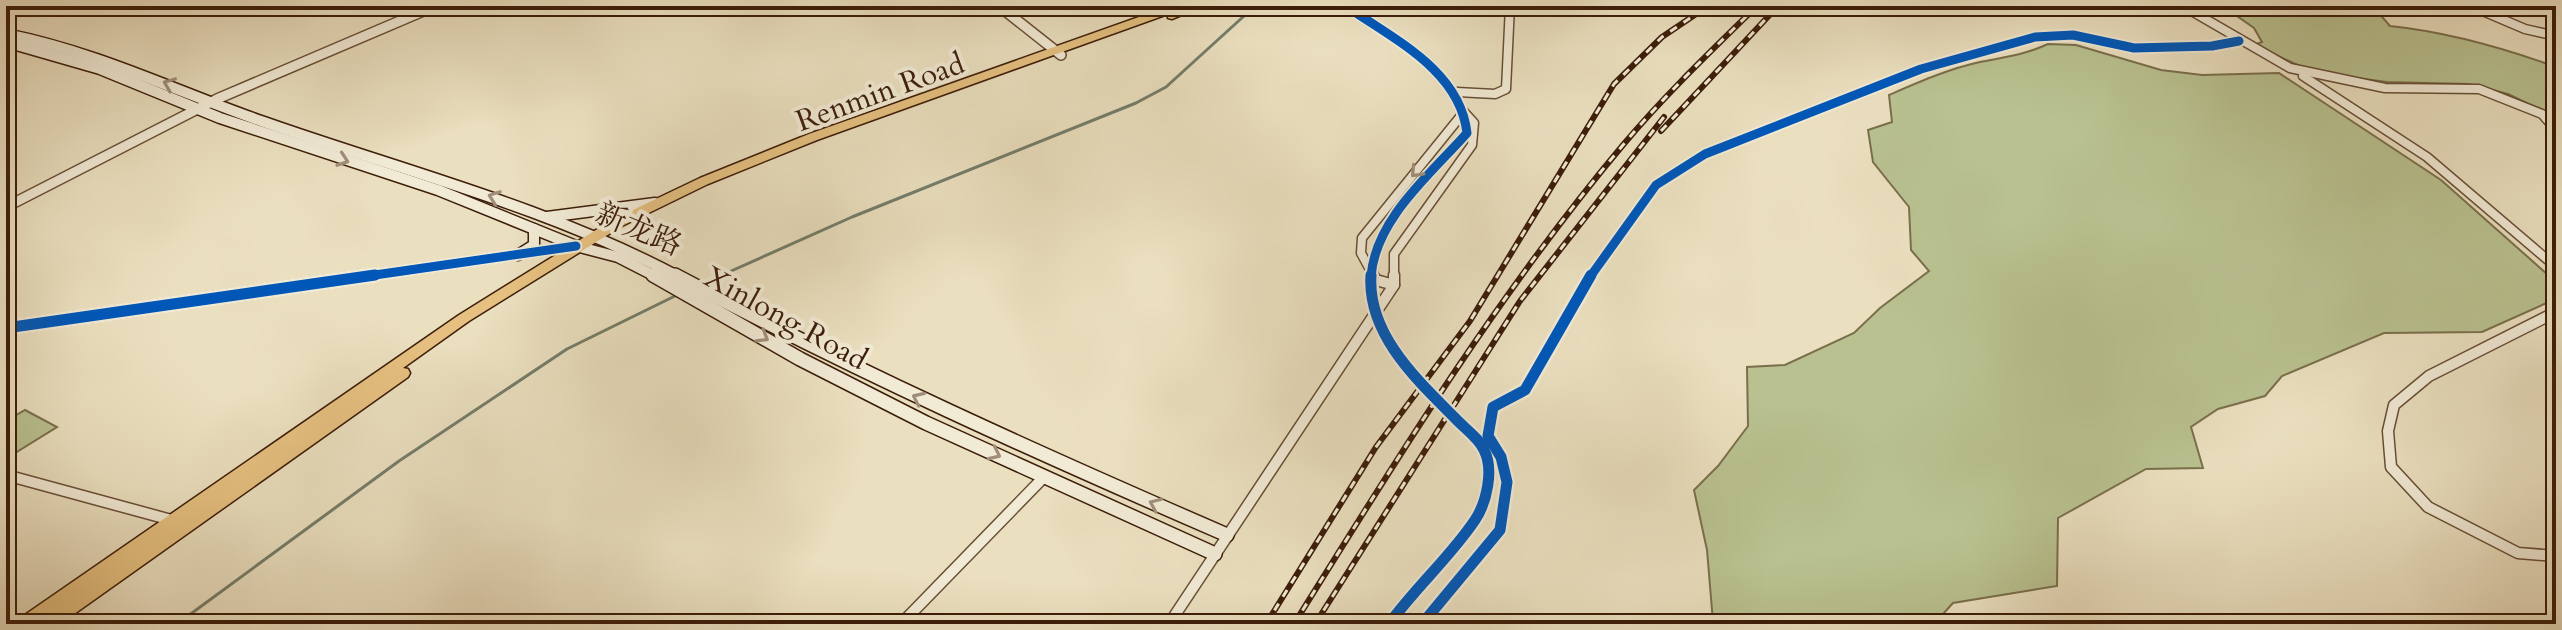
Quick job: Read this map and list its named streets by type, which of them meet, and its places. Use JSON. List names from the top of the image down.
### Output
{
  "streets": {
    "main road": ["Renmin Road", "新龙路", "Xinlong Road"]
  },
  "crossings": [
    ["Renmin Road", "新龙路"],
    ["Renmin Road", "Xinlong Road"],
    ["新龙路", "Xinlong Road"]
  ],
  "one_way": ["新龙路", "Xinlong Road"]
}
